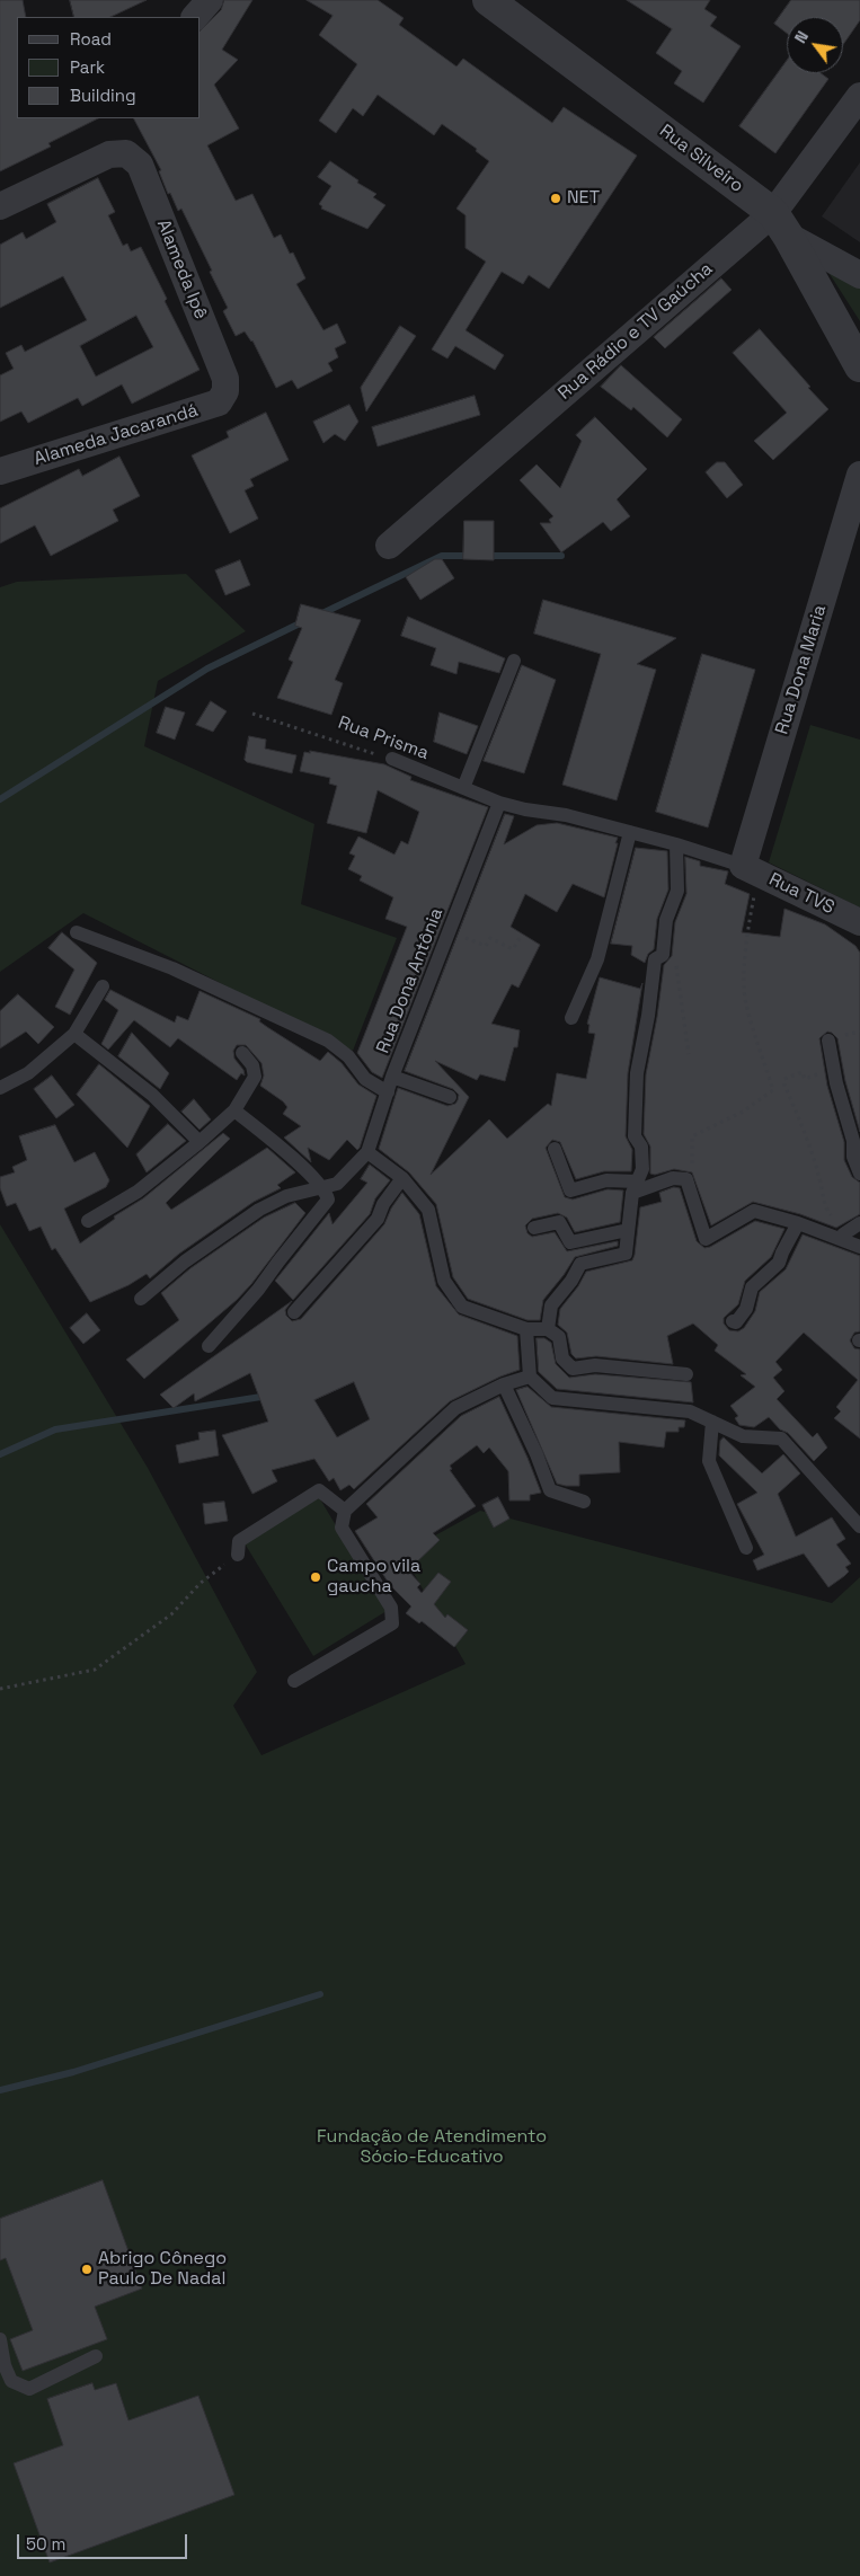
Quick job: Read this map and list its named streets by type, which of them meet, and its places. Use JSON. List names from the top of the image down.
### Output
{
  "streets": {
    "street": [
      "Rua Silveiro",
      "Alameda Ipê",
      "Rua Rádio e TV Gaúcha",
      "Alameda Jacarandá",
      "Rua Dona Maria",
      "Rua TVS"
    ],
    "lane": ["Rua Prisma", "Rua Dona Antônia"]
  },
  "crossings": [
    ["Rua Silveiro", "Rua Rádio e TV Gaúcha"],
    ["Alameda Ipê", "Alameda Jacarandá"],
    ["Rua Dona Maria", "Rua TVS"],
    ["Rua Prisma", "Rua Dona Antônia"]
  ],
  "parks": ["Fundação de Atendimento Sócio-Educativo"],
  "places": ["NET", "Campo vila gaucha", "Abrigo Cônego Paulo De Nadal"],
  "legend": ["Road", "Park", "Building"],
  "scale_bar": "50 m",
  "north": "top left"
}
